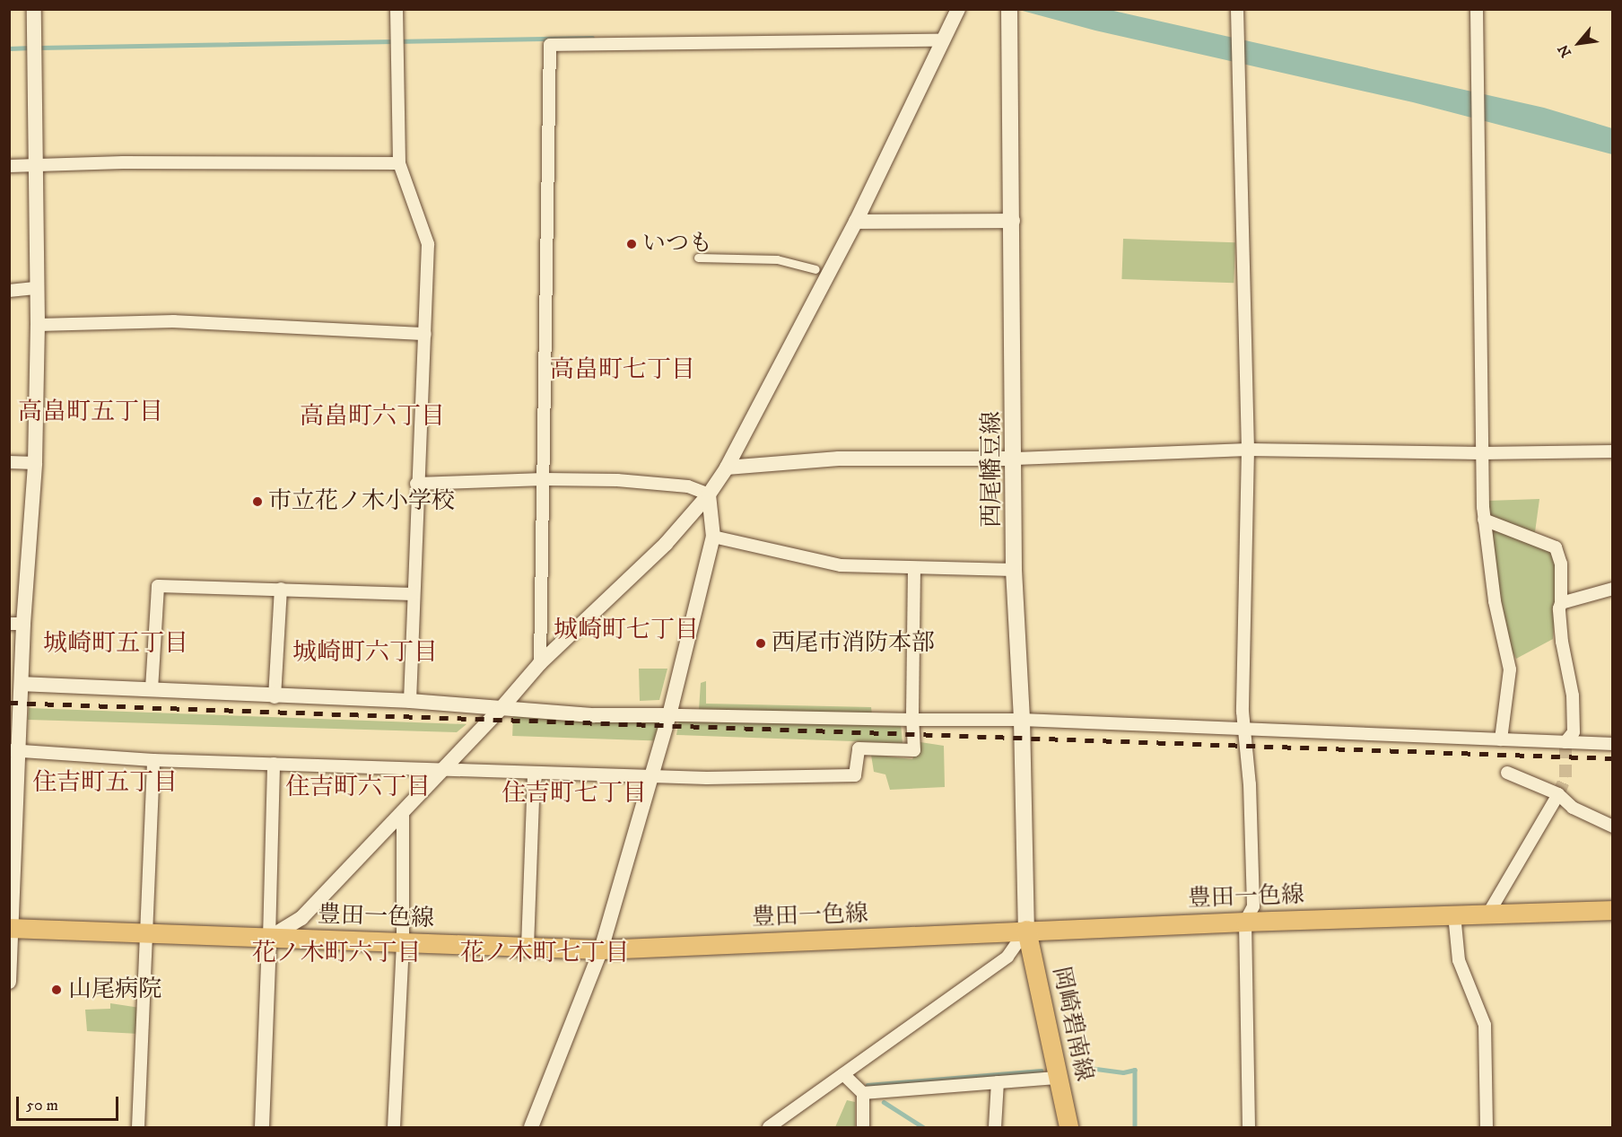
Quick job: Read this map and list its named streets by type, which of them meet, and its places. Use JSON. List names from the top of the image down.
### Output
{
  "streets": {
    "main road": ["西尾幡豆線", "豊田一色線", "岡崎碧南線"]
  },
  "crossings": [
    ["西尾幡豆線", "豊田一色線"],
    ["西尾幡豆線", "岡崎碧南線"],
    ["豊田一色線", "岡崎碧南線"]
  ],
  "districts": [
    "高畠町七丁目",
    "高畠町五丁目",
    "高畠町六丁目",
    "城崎町七丁目",
    "城崎町五丁目",
    "城崎町六丁目",
    "住吉町五丁目",
    "住吉町六丁目",
    "住吉町七丁目",
    "花ノ木町六丁目",
    "花ノ木町七丁目"
  ],
  "places": [
    "いつも",
    "市立花ノ木小学校",
    "西尾市消防本部",
    "山尾病院"
  ],
  "scale_bar": "50 m",
  "north": "bottom left"
}
